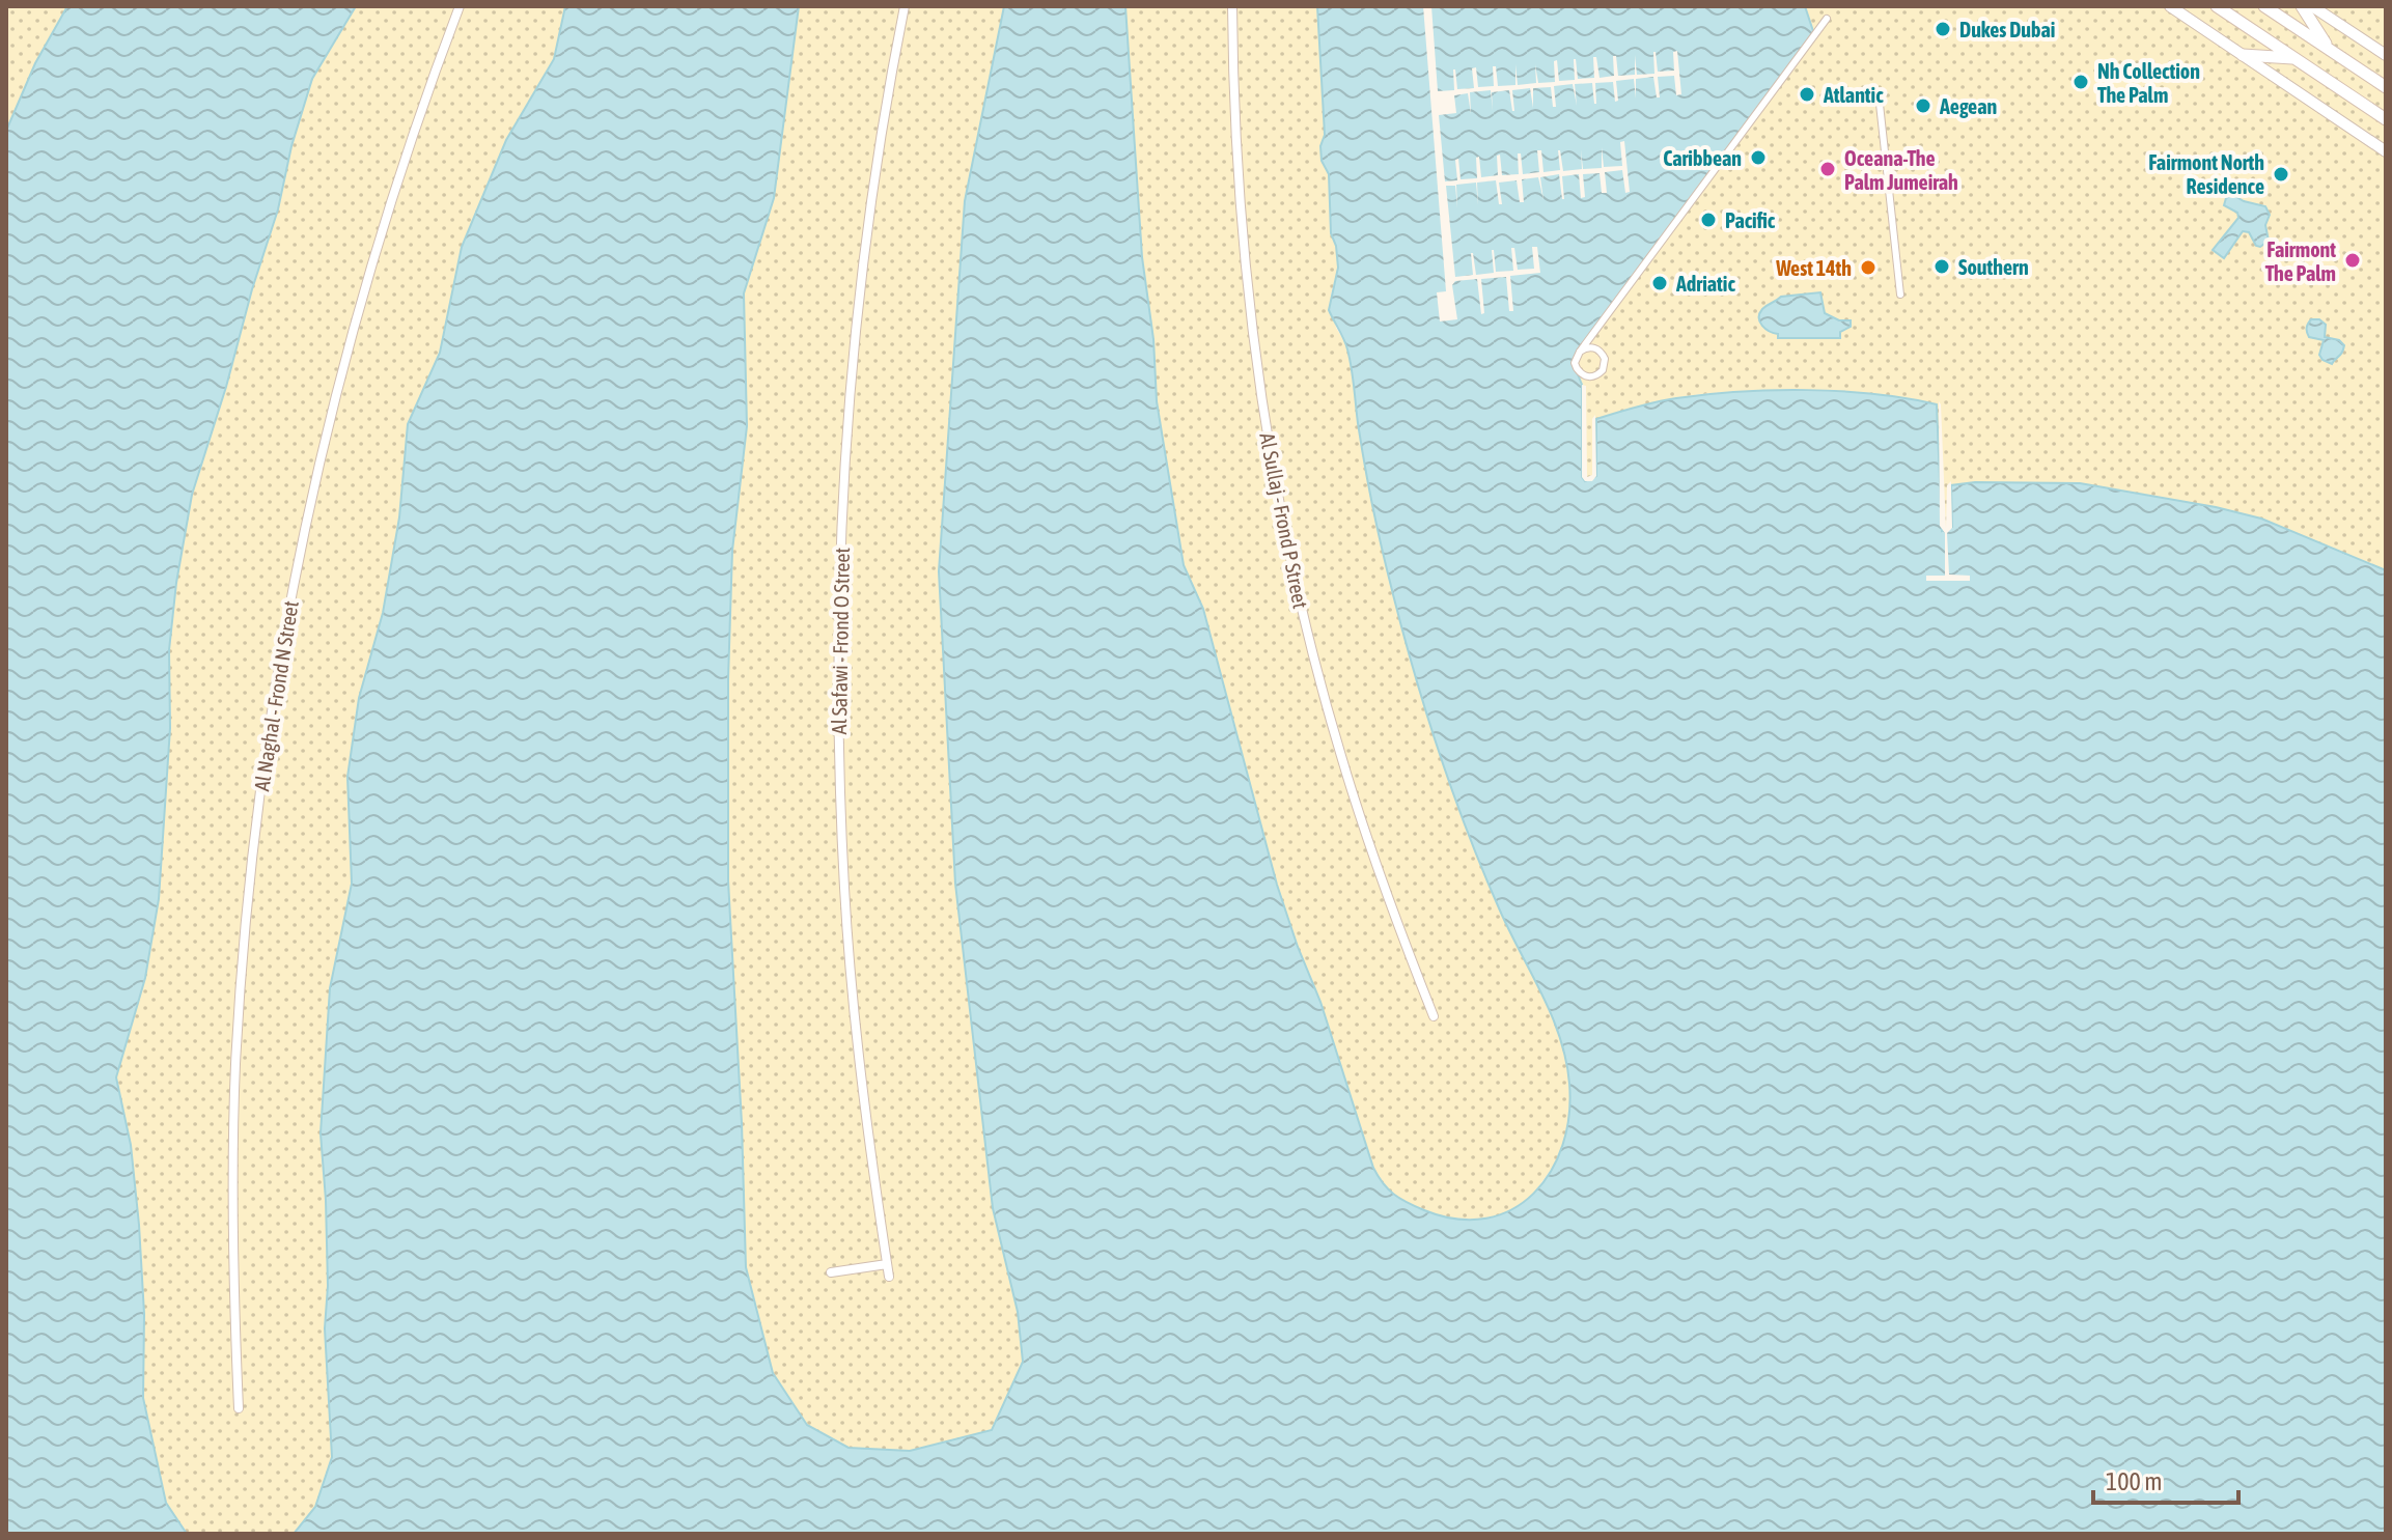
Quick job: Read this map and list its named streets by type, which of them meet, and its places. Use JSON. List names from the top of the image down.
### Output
{
  "streets": {
    "street": ["Al Sullaj - Frond P Street", "Al Safawi - Frond O Street", "Al Naghal - Frond N Street"]
  },
  "places": [
    "Dukes Dubai",
    "Nh Collection The Palm",
    "Atlantic",
    "Aegean",
    "Caribbean",
    "Oceana-The Palm Jumeirah",
    "Fairmont North Residence",
    "Pacific",
    "Fairmont The Palm",
    "Southern",
    "West 14th",
    "Adriatic"
  ],
  "scale_bar": "100 m"
}
